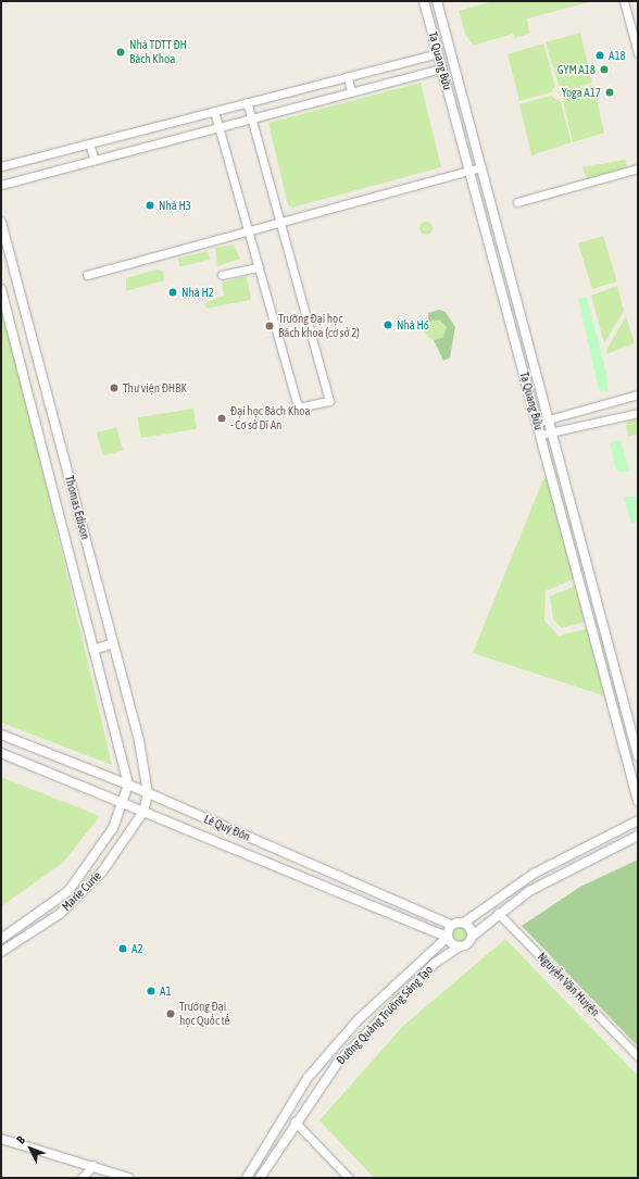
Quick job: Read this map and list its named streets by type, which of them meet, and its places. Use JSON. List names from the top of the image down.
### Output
{
  "streets": {
    "street": [
      "Tạ Quang Bửu",
      "Thomas Edison",
      "Lê Quý Đôn",
      "Marie Curie",
      "Nguyễn Văn Huyên",
      "Đường Quảng Trường Sáng Tạo"
    ]
  },
  "crossings": [
    ["Thomas Edison", "Lê Quý Đôn"],
    ["Thomas Edison", "Marie Curie"],
    ["Lê Quý Đôn", "Marie Curie"],
    ["Lê Quý Đôn", "Đường Quảng Trường Sáng Tạo"]
  ],
  "places": [
    "Nhà TDTT ĐH Bách Khoa",
    "A18",
    "GYM A18",
    "Yoga A17",
    "Nhà H3",
    "Nhà H2",
    "Nhà H6",
    "Trường Đại học Bách khoa (cơ sở 2)",
    "Thư viện ĐHBK",
    "Đại học Bách Khoa - Cơ sở Dĩ An",
    "A2",
    "A1",
    "Trường Đại học Quốc tế"
  ],
  "north": "top left"
}
